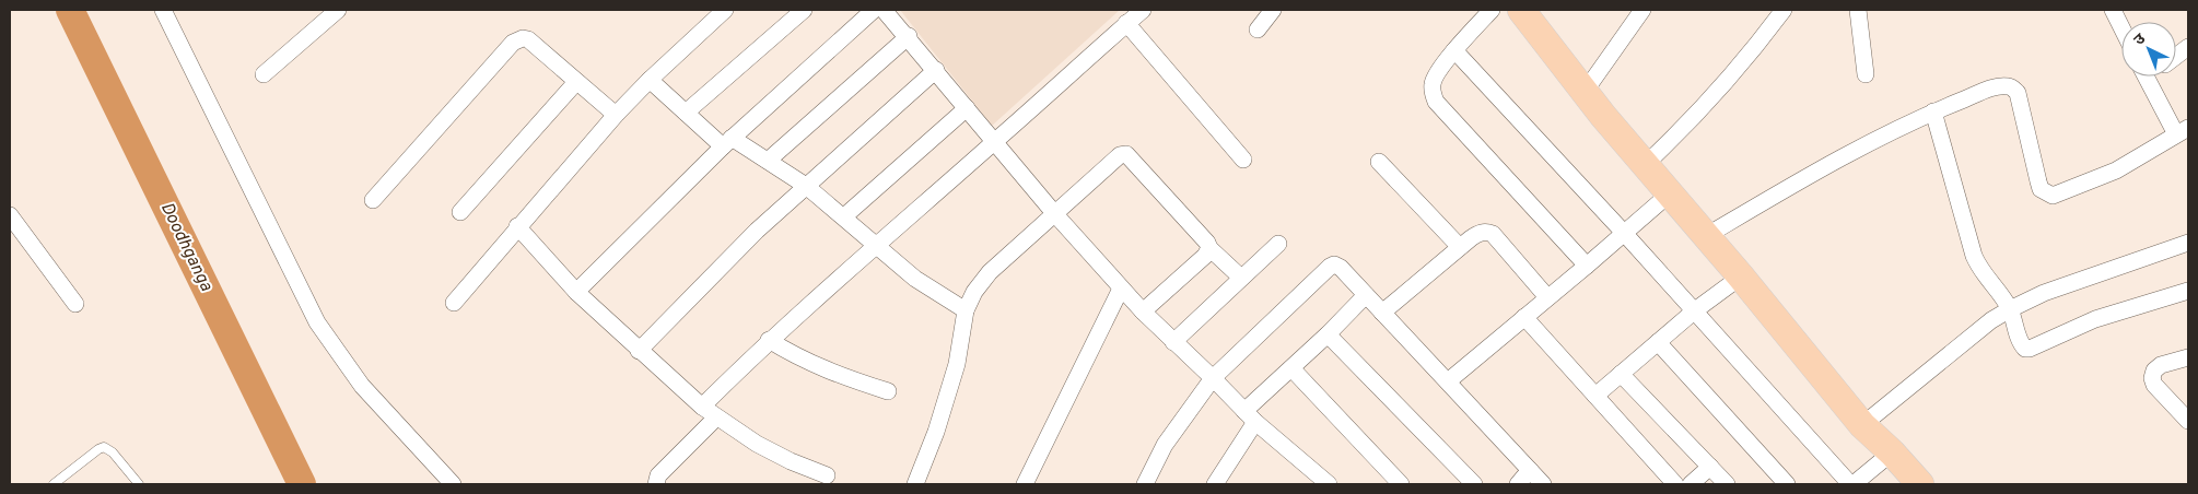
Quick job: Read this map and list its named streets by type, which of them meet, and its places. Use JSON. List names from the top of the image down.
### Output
{
  "water": ["Doodhganga"],
  "north": "top left"
}
